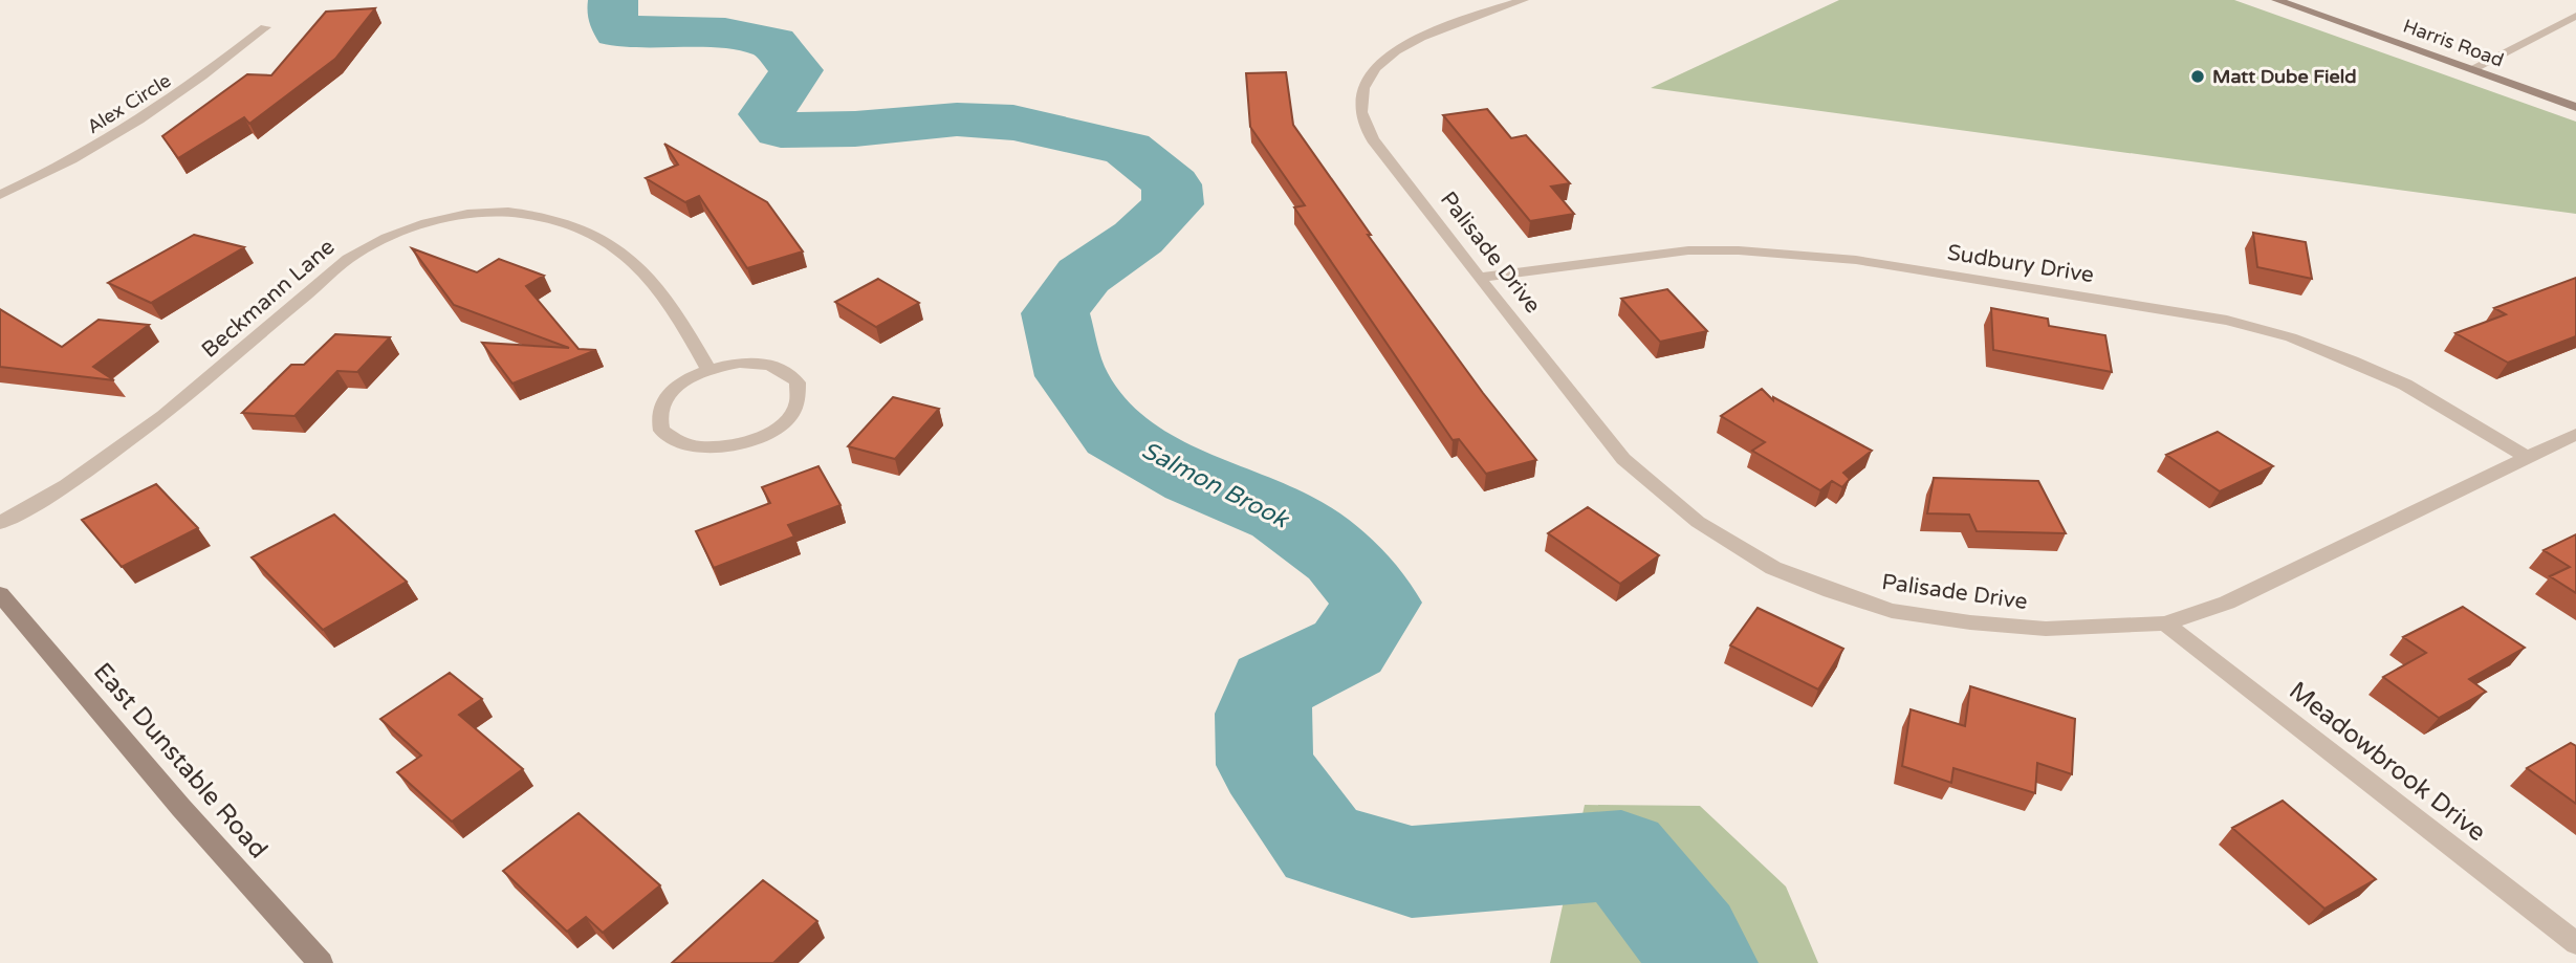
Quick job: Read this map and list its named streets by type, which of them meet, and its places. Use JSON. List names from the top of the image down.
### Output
{
  "streets": {
    "street": [
      "Harris Road",
      "Alex Circle",
      "Palisade Drive",
      "Sudbury Drive",
      "Beckmann Lane",
      "East Dunstable Road",
      "Meadowbrook Drive"
    ]
  },
  "crossings": [
    ["Palisade Drive", "Sudbury Drive"],
    ["Palisade Drive", "Meadowbrook Drive"]
  ],
  "water": ["Salmon Brook"],
  "places": ["Matt Dube Field"]
}
